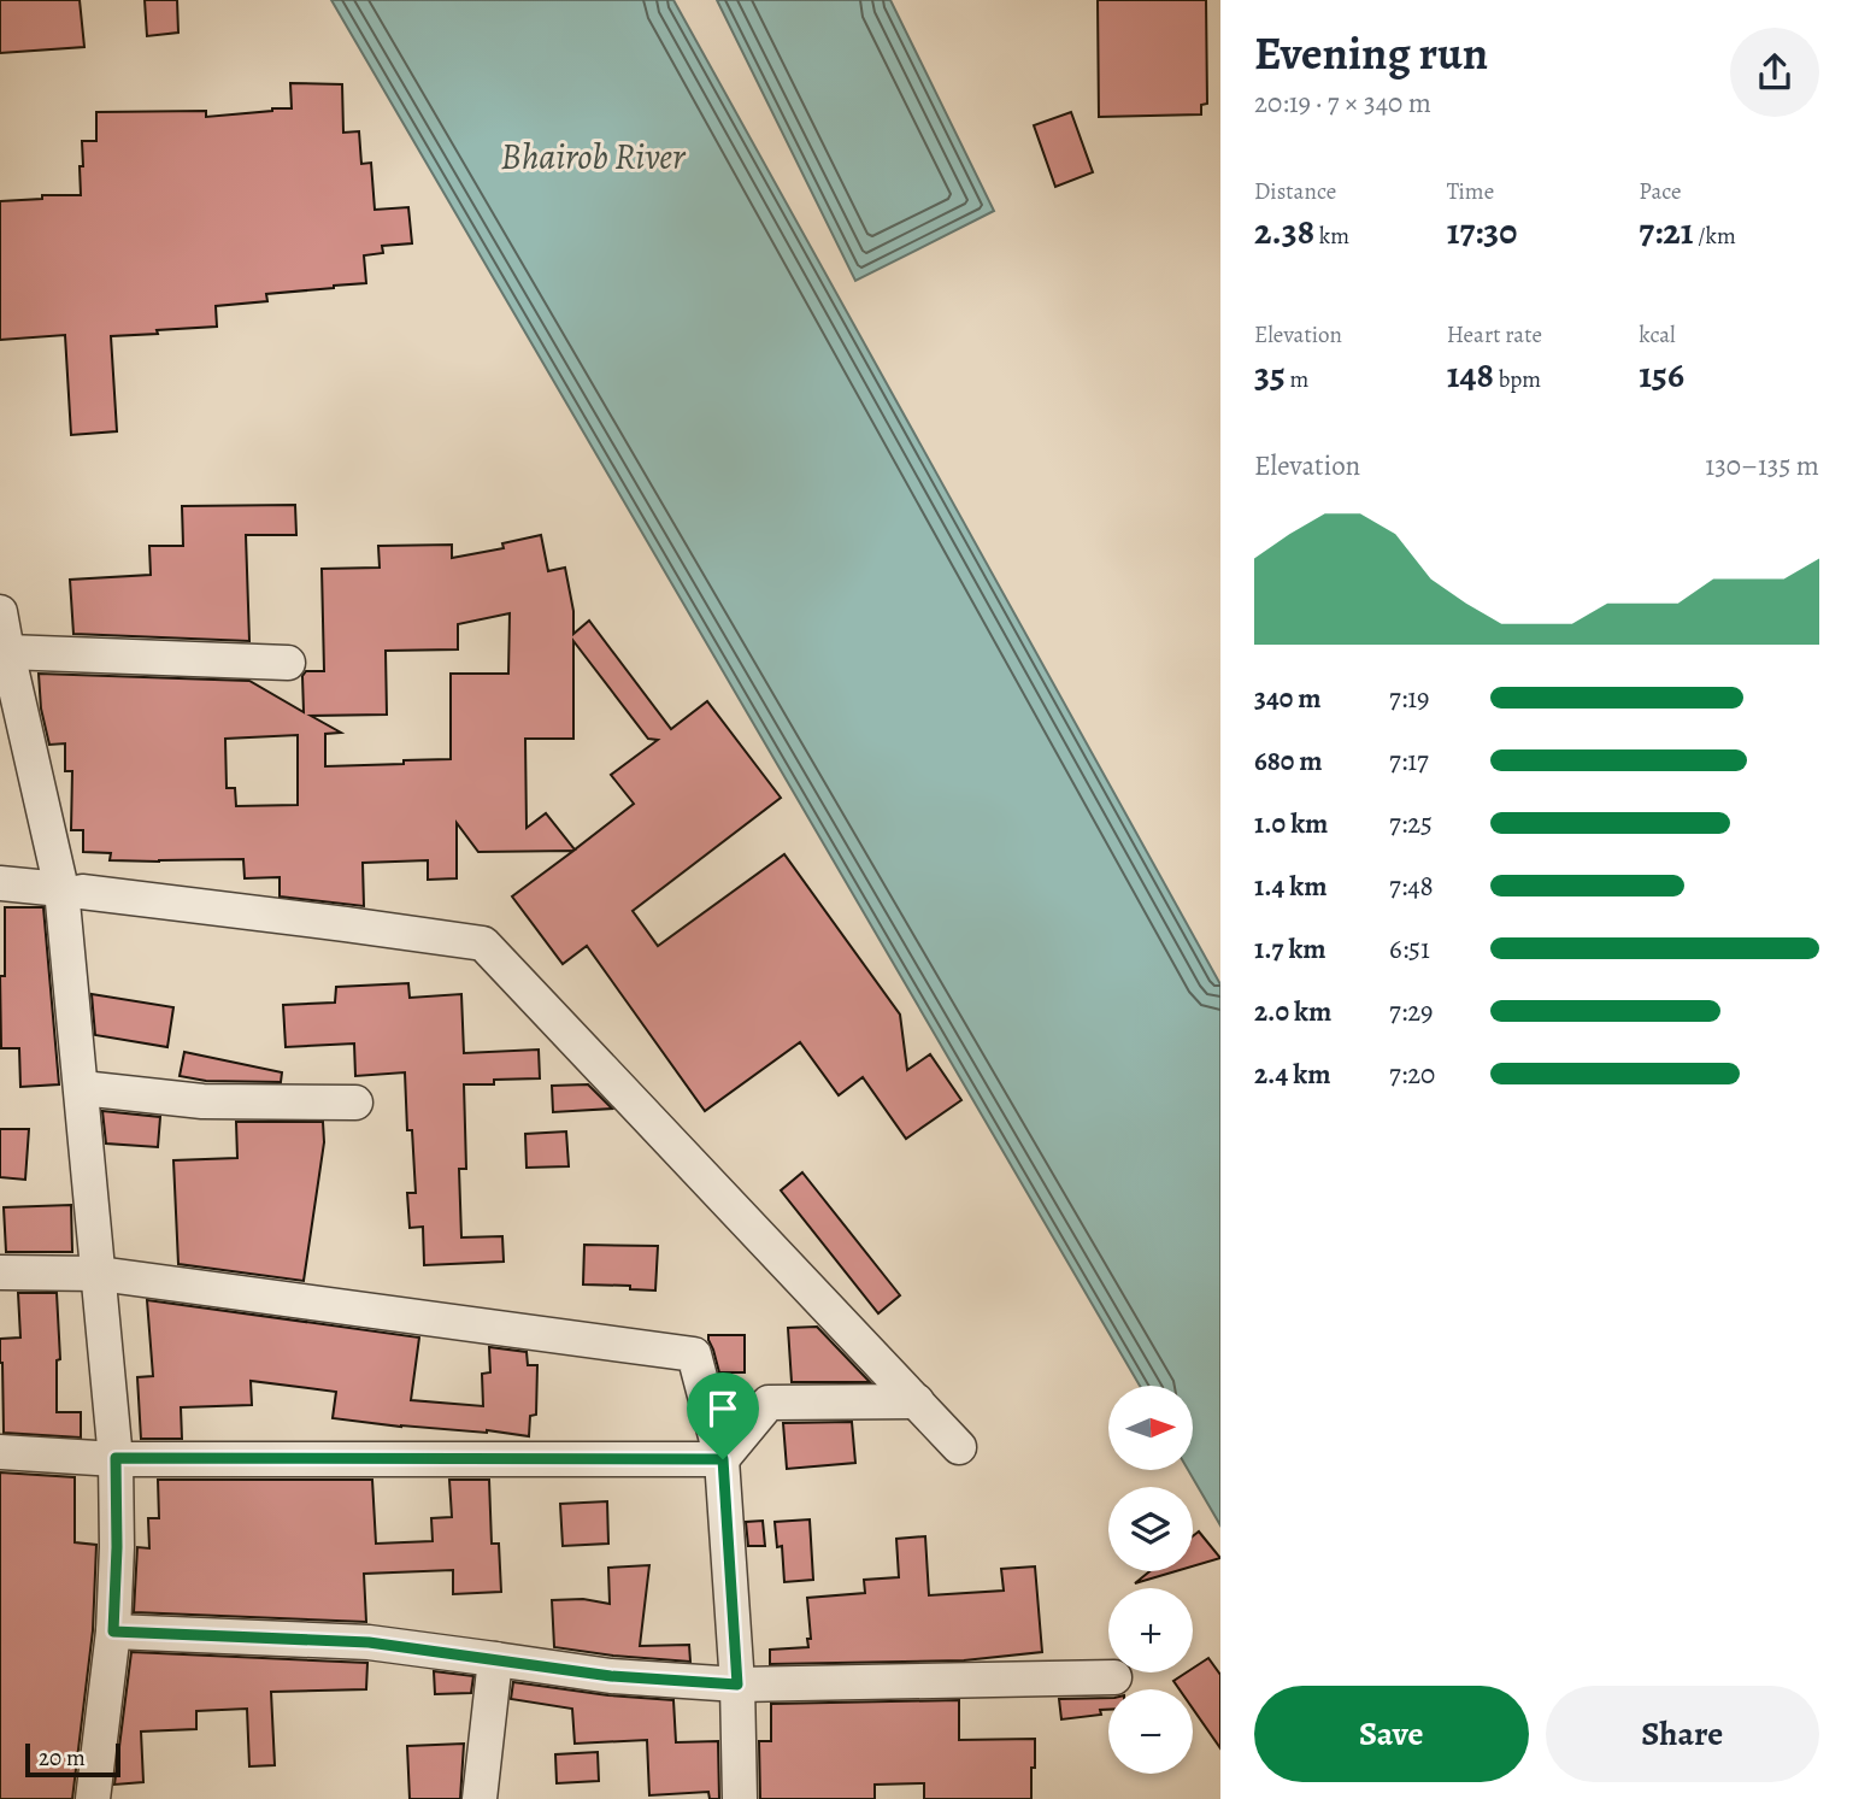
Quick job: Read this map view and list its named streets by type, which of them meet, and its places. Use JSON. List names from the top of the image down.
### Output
{
  "water": ["Bhairob River"],
  "scale_bar": "20 m",
  "north": "right",
  "page": {
    "heading": ["Evening run", "20:19 · 7 × 340 m"],
    "stats": [
      ["Distance", "2.38 km"],
      ["Time", "17:30"],
      ["Pace", "7:21 /km"],
      ["Elevation", "35 m"],
      ["Heart rate", "148 bpm"],
      ["kcal", "156"]
    ],
    "chart": ["Elevation", "130–135 m"],
    "list": [
      {
        "name": "340 m",
        "note": "7:19"
      },
      {
        "name": "680 m",
        "note": "7:17"
      },
      {
        "name": "1.0 km",
        "note": "7:25"
      },
      {
        "name": "1.4 km",
        "note": "7:48"
      },
      {
        "name": "1.7 km",
        "note": "6:51"
      },
      {
        "name": "2.0 km",
        "note": "7:29"
      },
      {
        "name": "2.4 km",
        "note": "7:20"
      }
    ],
    "map_buttons": ["+", "−"],
    "buttons": ["Save", "Share"],
    "scale": "20 m"
  }
}
